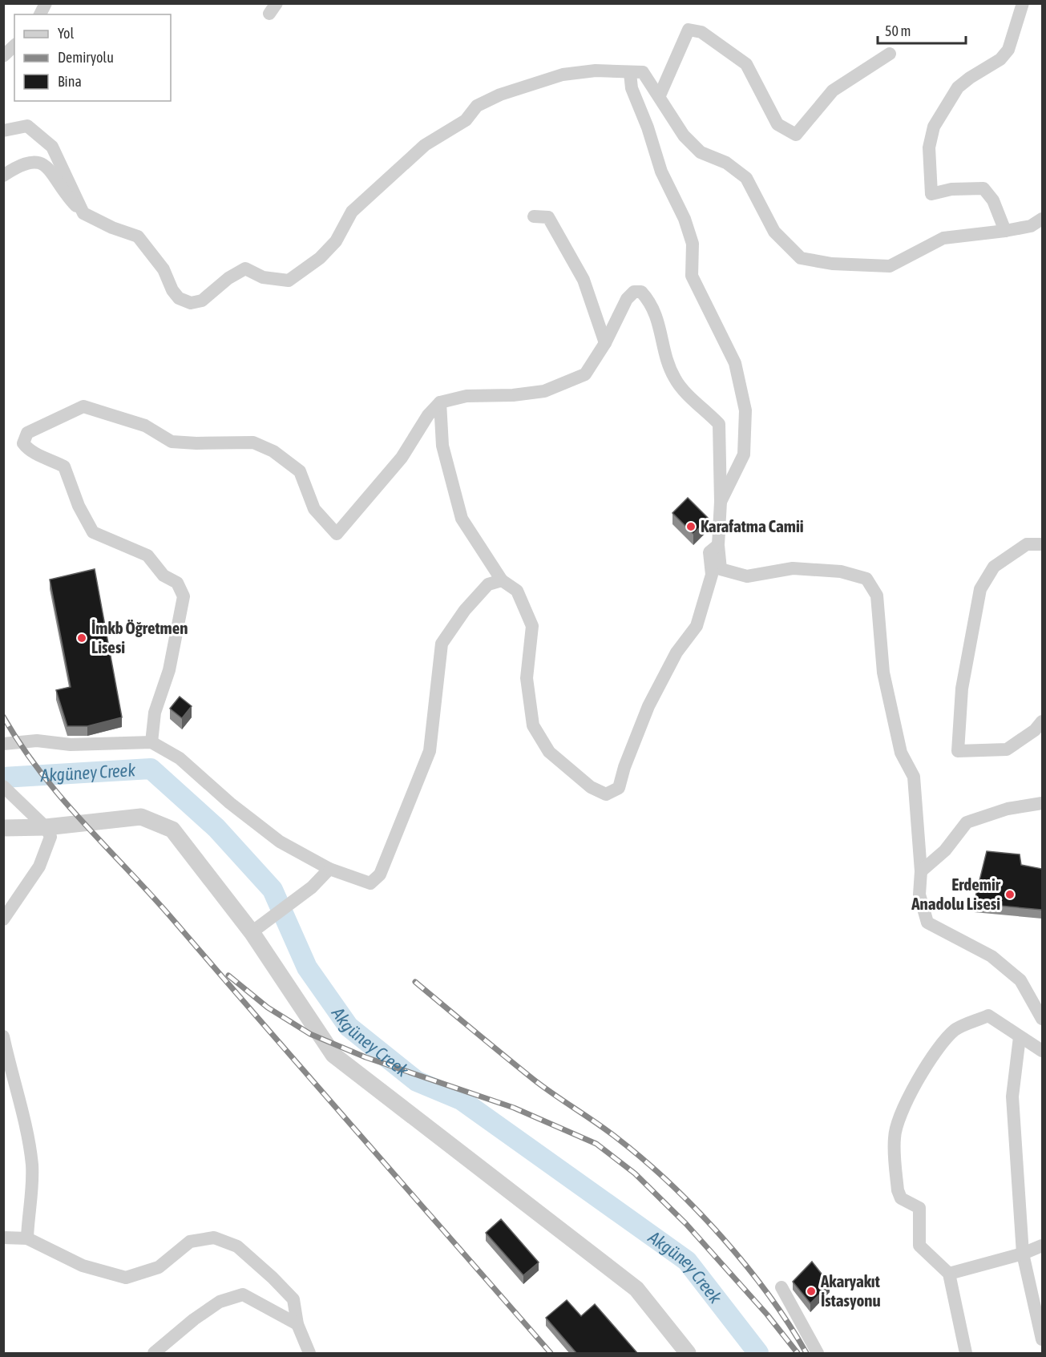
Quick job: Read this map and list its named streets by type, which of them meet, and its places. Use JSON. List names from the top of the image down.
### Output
{
  "water": ["Akgüney Creek"],
  "places": [
    "Karafatma Camii",
    "İmkb Öğretmen Lisesi",
    "Erdemir Anadolu Lisesi",
    "Akaryakıt İstasyonu"
  ],
  "legend": ["Yol", "Demiryolu", "Bina"],
  "scale_bar": "50 m"
}
